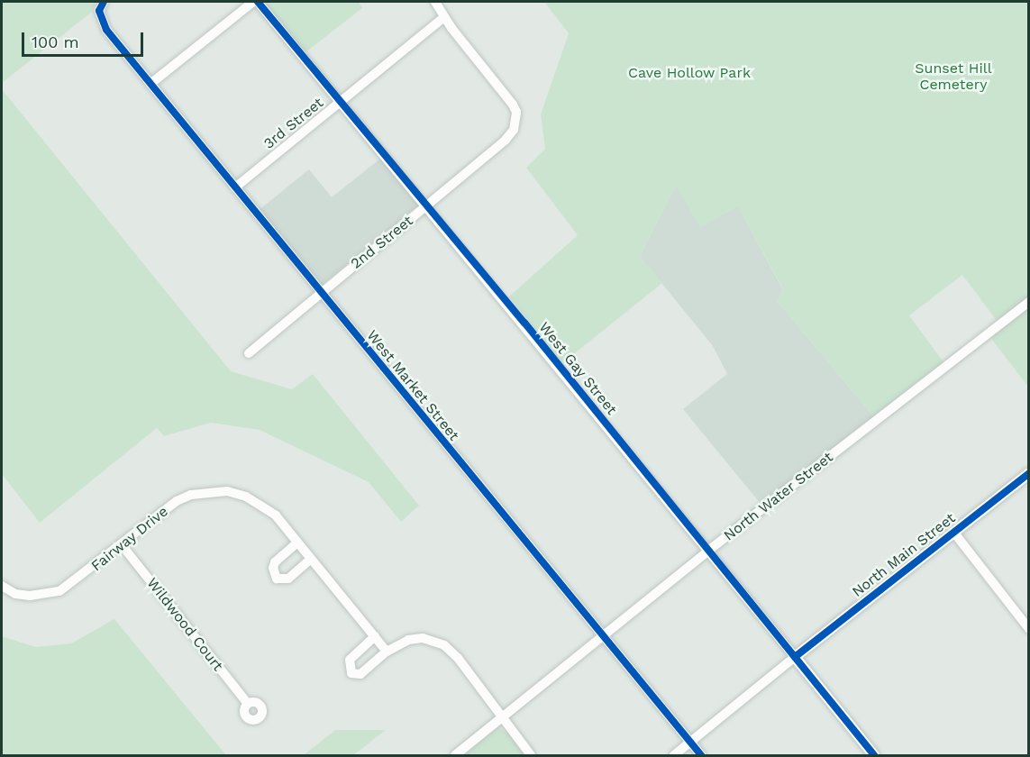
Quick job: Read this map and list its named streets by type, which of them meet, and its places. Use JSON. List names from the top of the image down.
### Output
{
  "streets": {
    "street": [
      "3rd Street",
      "2nd Street",
      "West Gay Street",
      "West Market Street",
      "North Water Street",
      "Fairway Drive",
      "North Main Street",
      "Wildwood Court"
    ]
  },
  "crossings": [
    ["3rd Street", "2nd Street"],
    ["3rd Street", "West Gay Street"],
    ["3rd Street", "West Market Street"],
    ["2nd Street", "West Gay Street"],
    ["2nd Street", "West Market Street"],
    ["West Gay Street", "North Water Street"],
    ["West Gay Street", "North Main Street"],
    ["West Market Street", "North Water Street"],
    ["West Market Street", "North Main Street"],
    ["Fairway Drive", "Wildwood Court"]
  ],
  "parks": ["Sunset Hill Cemetery", "Cave Hollow Park"],
  "scale_bar": "100 m"
}
